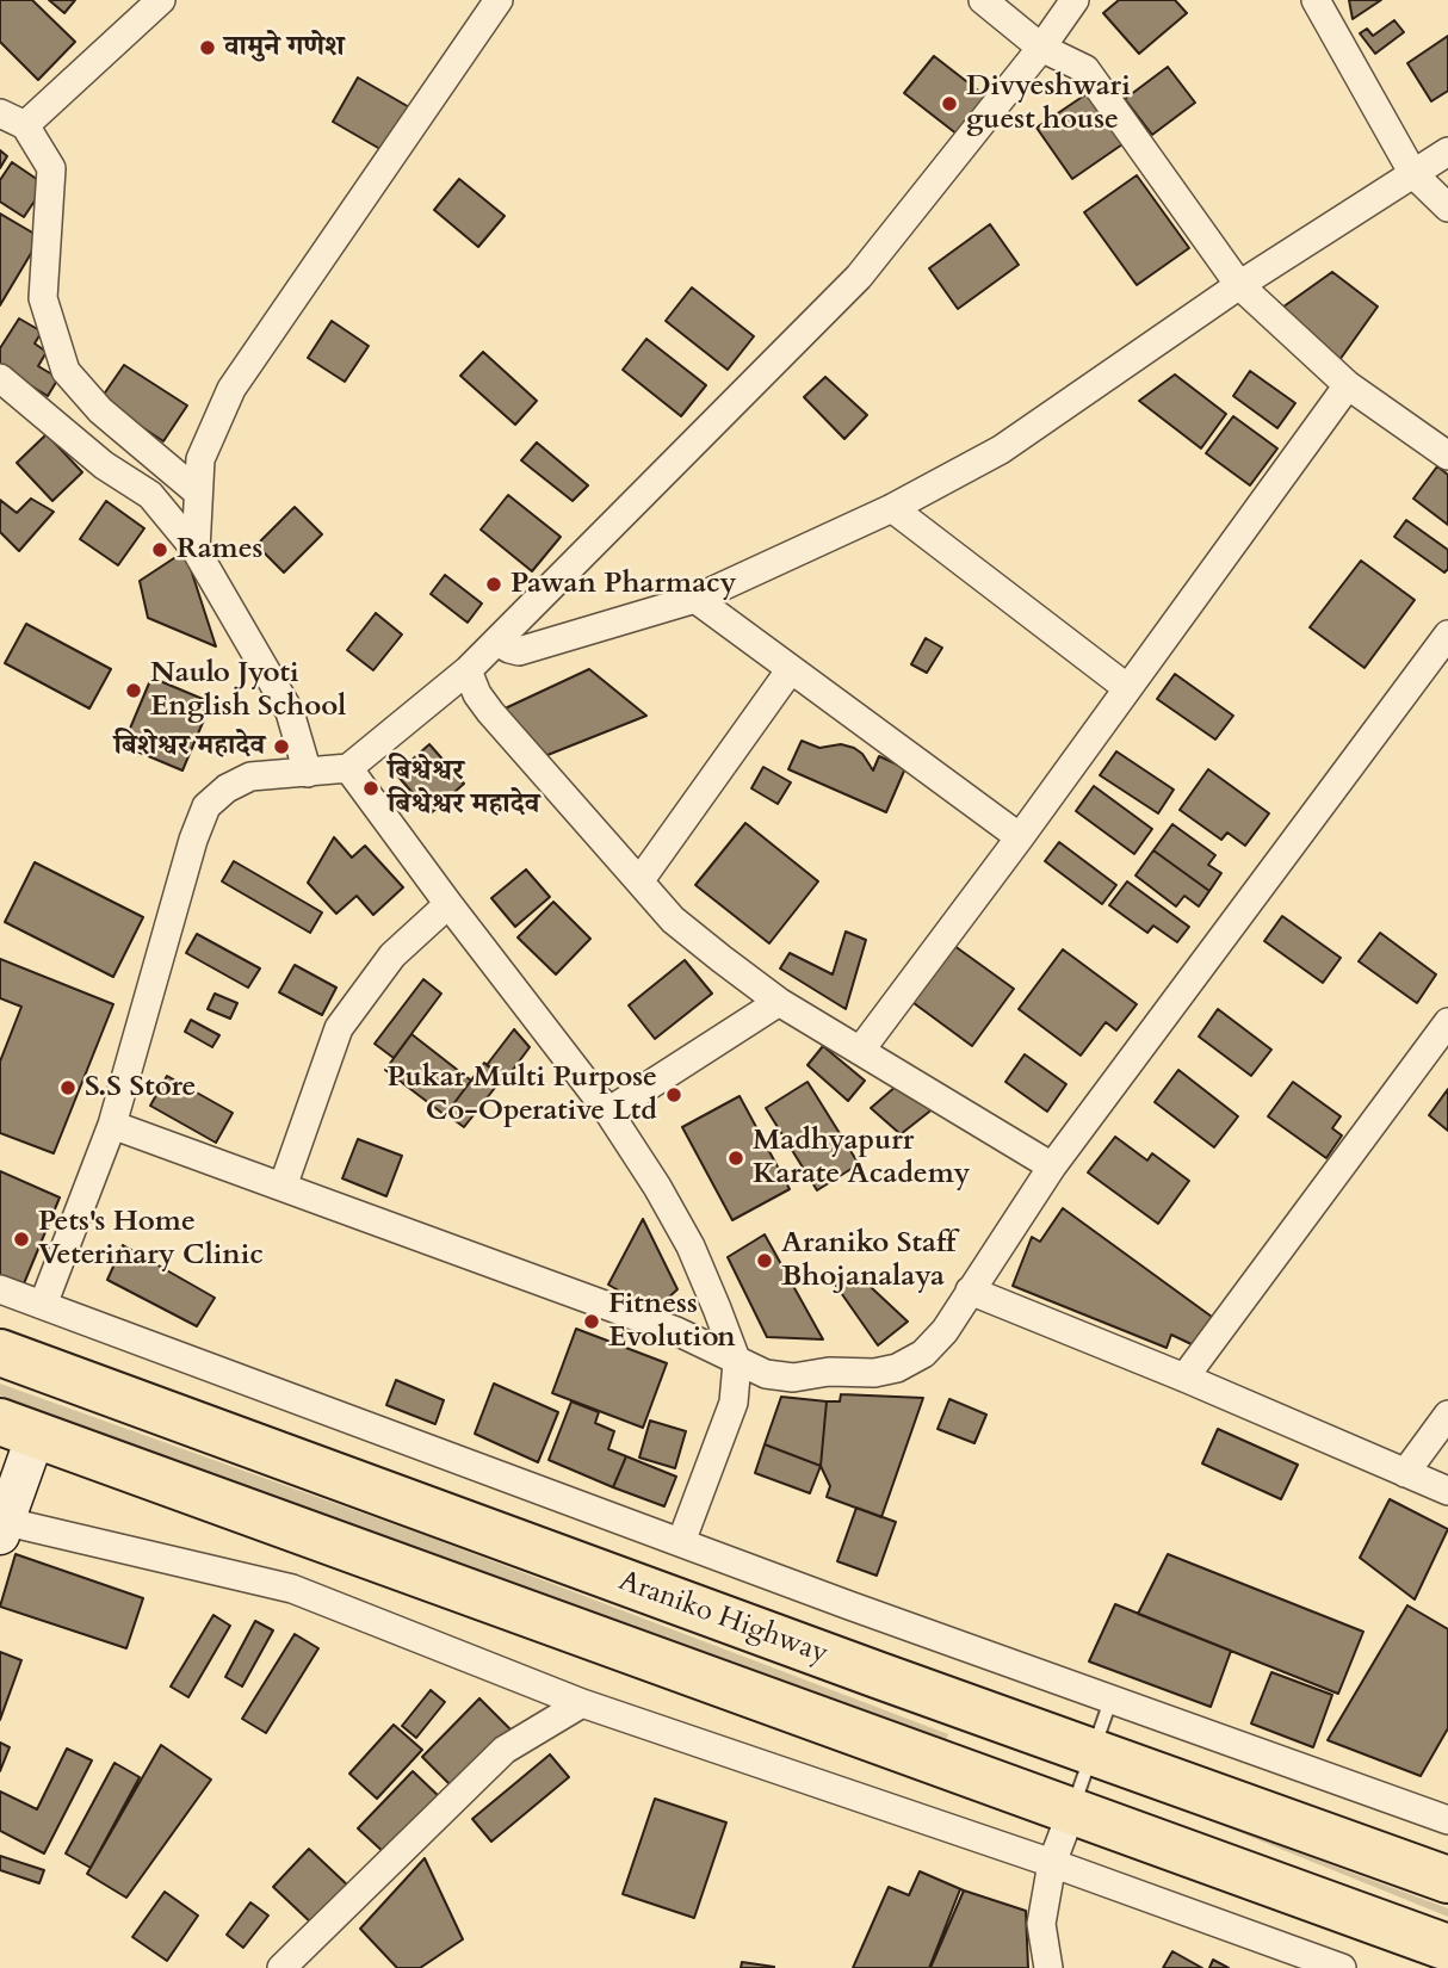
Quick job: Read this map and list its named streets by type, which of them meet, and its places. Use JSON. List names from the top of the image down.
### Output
{
  "streets": {
    "highway": ["Araniko Highway"]
  },
  "places": [
    "वामुने गणेश",
    "Divyeshwari guest house",
    "Rames",
    "Pawan Pharmacy",
    "Naulo Jyoti English School",
    "बिशेश्वर महादेव",
    "बिश्वेश्वर बिश्वेश्वर महादेव",
    "S.S Store",
    "Pukar Multi Purpose Co-Operative Ltd",
    "Madhyapurr Karate Academy",
    "Pets's Home Veterinary Clinic",
    "Araniko Staff Bhojanalaya",
    "Fitness Evolution"
  ]
}
